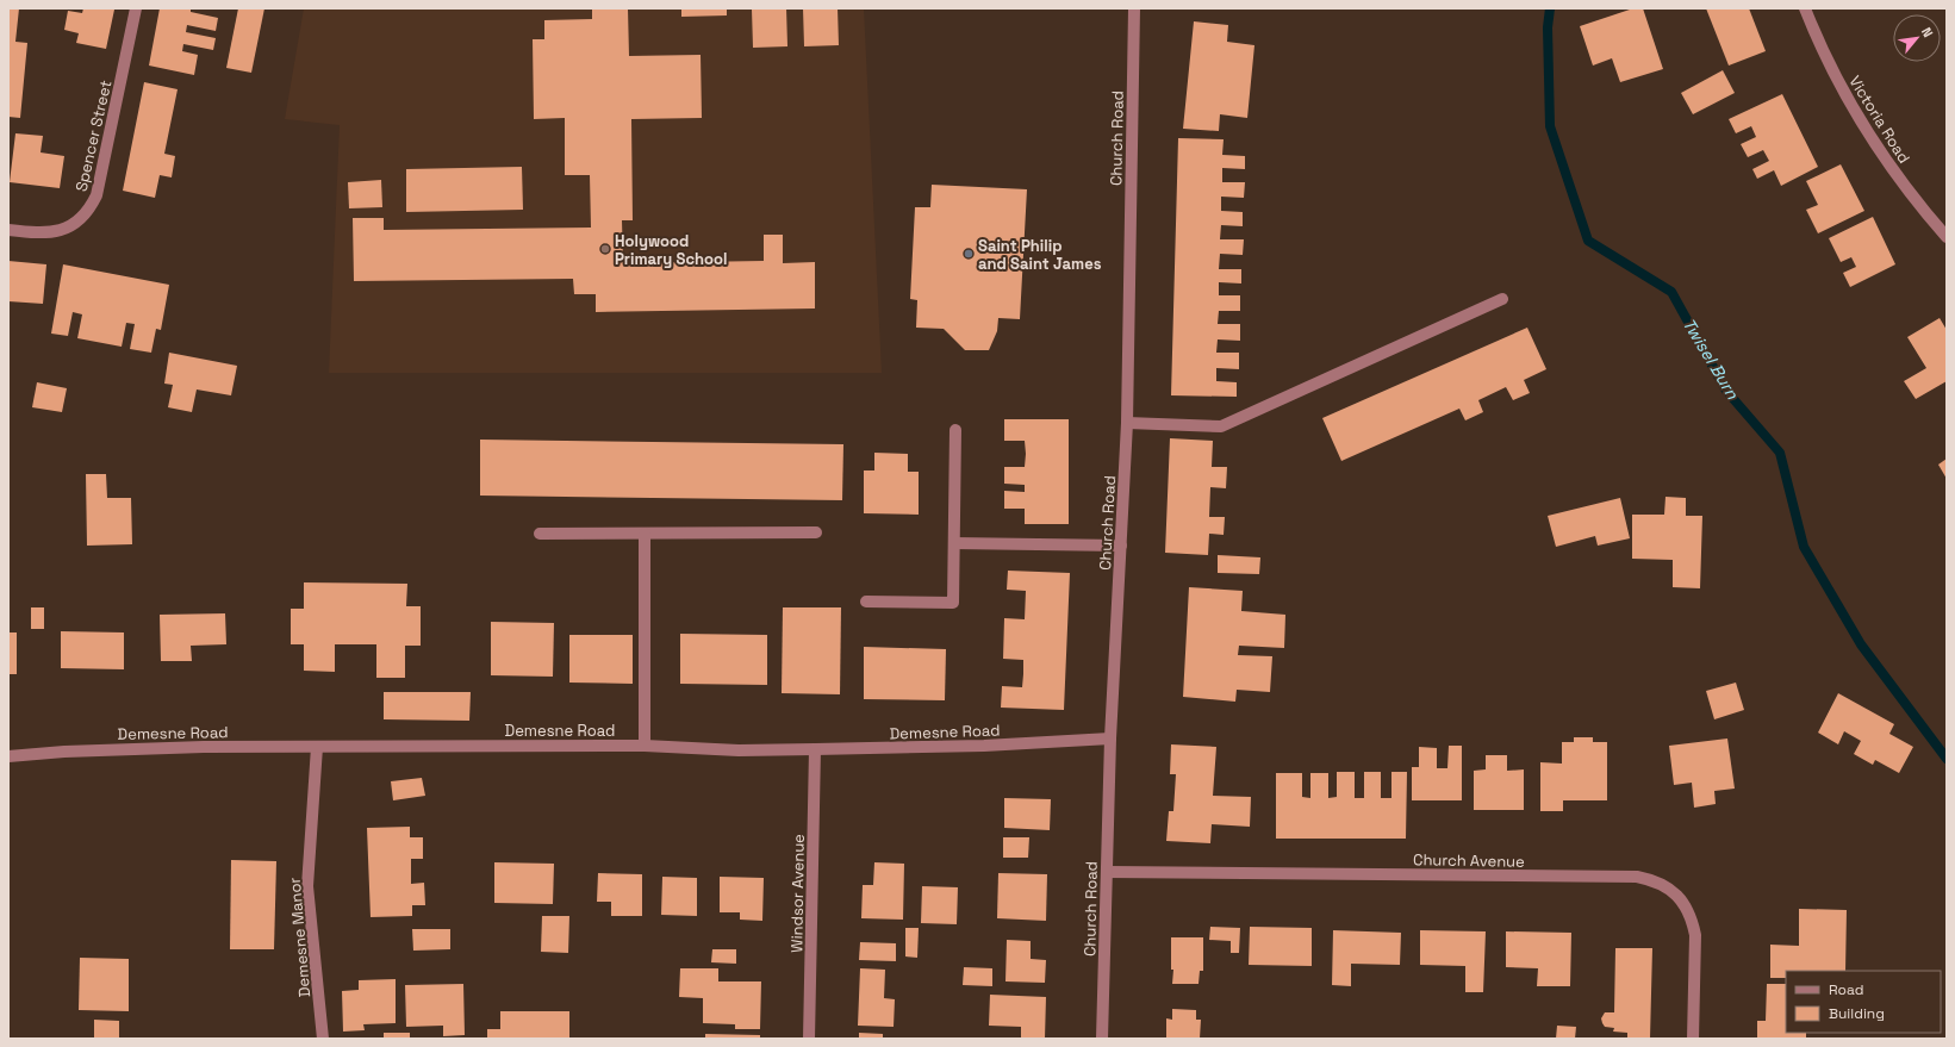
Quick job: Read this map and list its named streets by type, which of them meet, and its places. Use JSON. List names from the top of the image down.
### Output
{
  "streets": {
    "street": [
      "Victoria Road",
      "Spencer Street",
      "Church Road",
      "Demesne Road",
      "Church Avenue",
      "Windsor Avenue",
      "Demesne Manor"
    ]
  },
  "crossings": [
    ["Church Road", "Demesne Road"],
    ["Church Road", "Church Avenue"],
    ["Demesne Road", "Windsor Avenue"],
    ["Demesne Road", "Demesne Manor"]
  ],
  "water": ["Twisel Burn"],
  "places": ["Holywood Primary School", "Saint Philip and Saint James"],
  "legend": ["Road", "Building"],
  "north": "top right"
}
